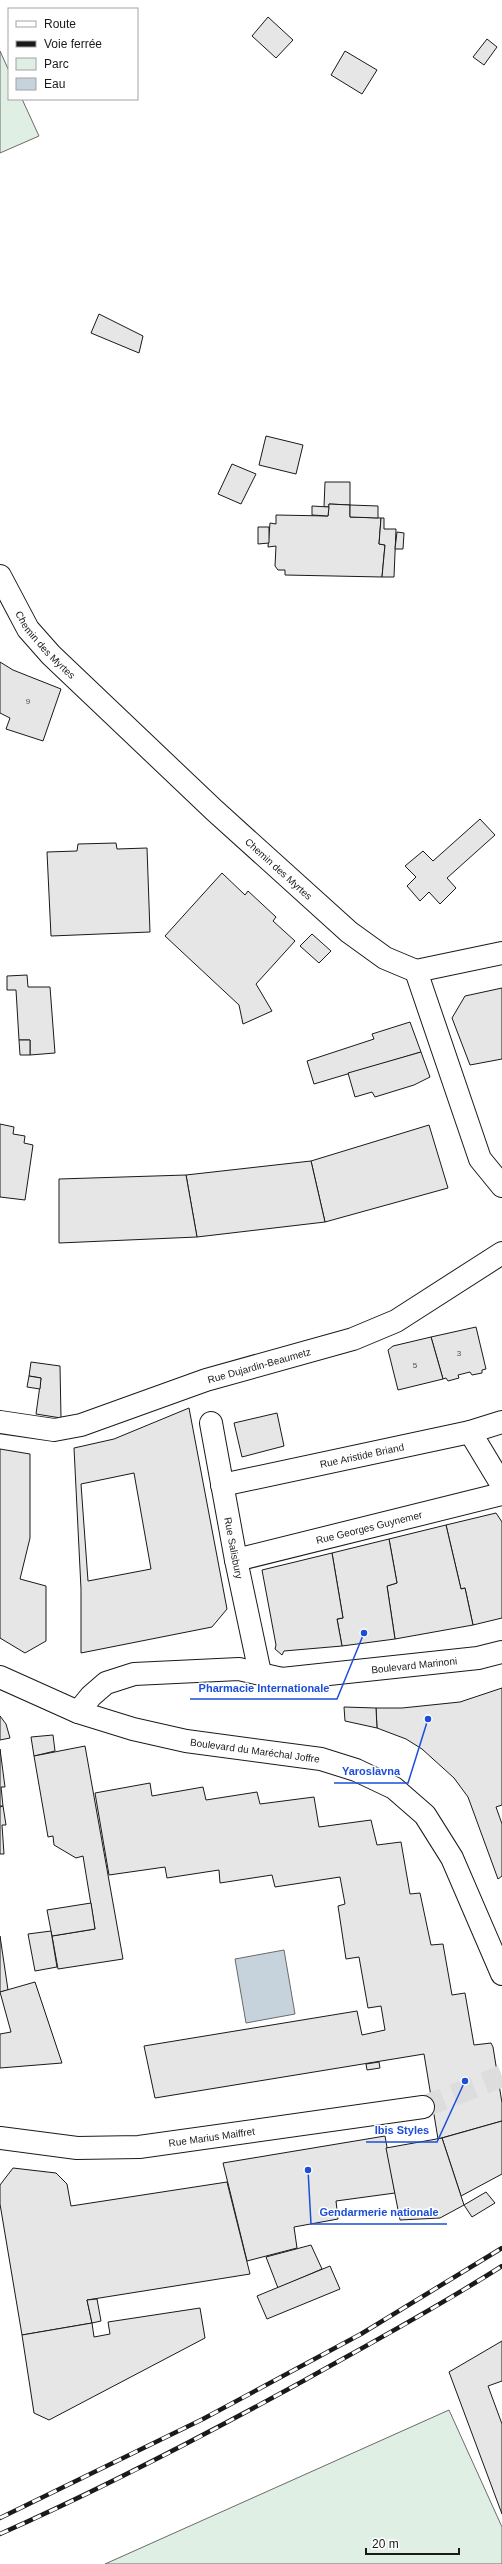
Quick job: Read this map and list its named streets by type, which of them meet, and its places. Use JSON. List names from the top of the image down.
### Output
{
  "streets": {
    "street": [
      "Chemin des Myrtes",
      "Rue Dujardin-Beaumetz",
      "Rue Aristide Briand",
      "Rue Georges Guynemer",
      "Rue Salisbury",
      "Boulevard Marinoni",
      "Boulevard du Maréchal Joffre",
      "Rue Marius Maiffret"
    ]
  },
  "crossings": [
    ["Rue Aristide Briand", "Rue Salisbury"],
    ["Rue Georges Guynemer", "Rue Salisbury"],
    ["Rue Salisbury", "Boulevard Marinoni"],
    ["Boulevard Marinoni", "Boulevard du Maréchal Joffre"]
  ],
  "places": [
    "Pharmacie Internationale",
    "Yaroslavna",
    "Ibis Styles",
    "Gendarmerie nationale"
  ],
  "house_numbers": ["9", "3", "5"],
  "legend": [
    "Route",
    "Voie ferrée",
    "Parc",
    "Eau"
  ],
  "scale_bar": "20 m"
}
